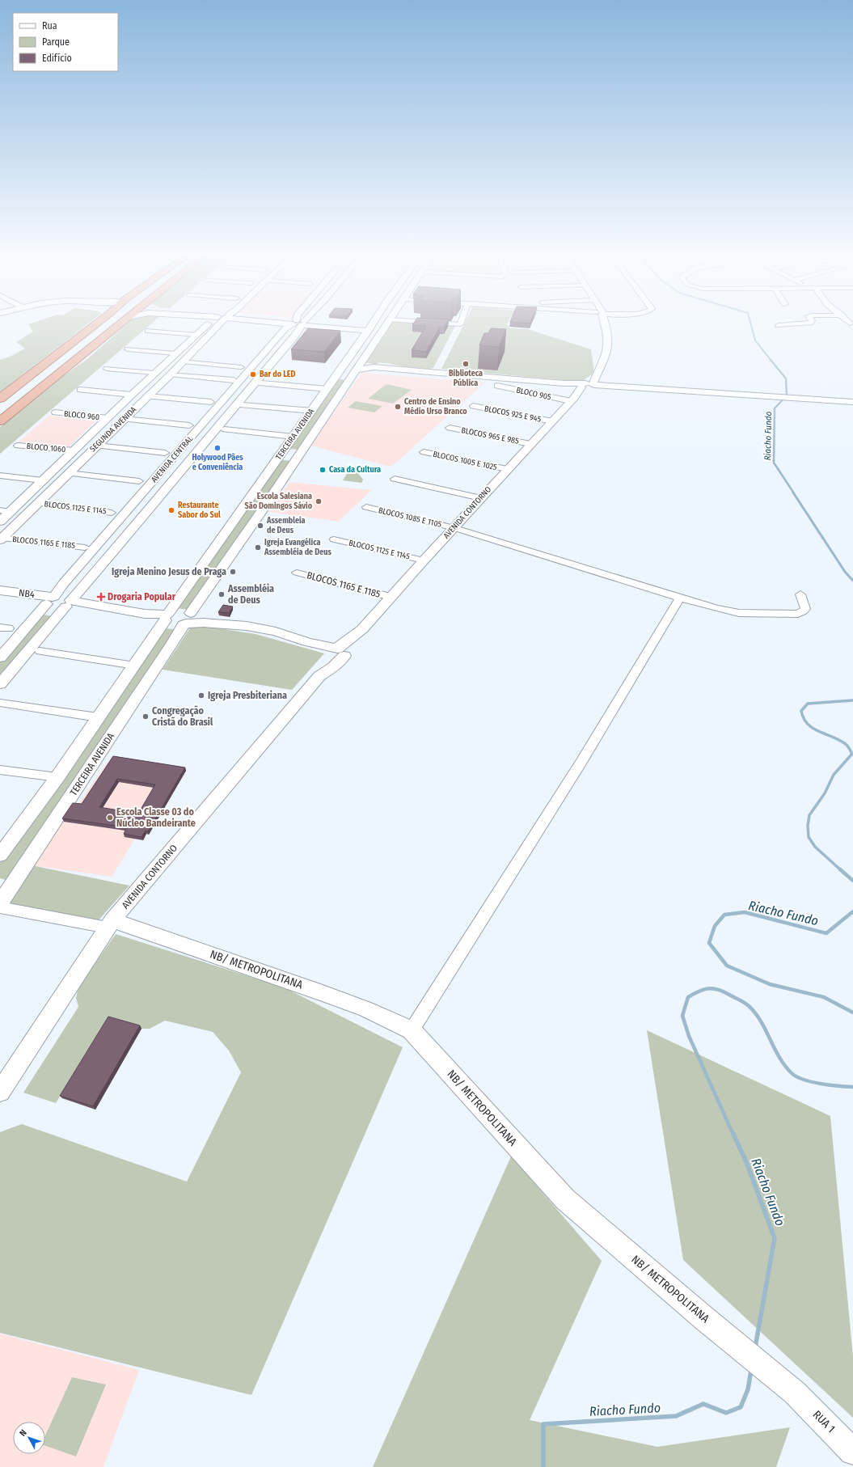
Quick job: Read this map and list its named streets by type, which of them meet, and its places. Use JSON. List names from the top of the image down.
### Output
{
  "streets": {
    "street": [
      "BLOCO 905",
      "BLOCOS 925 E 945",
      "BLOCO 960",
      "SEGUNDA AVENIDA",
      "TERCEIRA AVENIDA",
      "BLOCOS 965 E 985",
      "BLOCO 1060",
      "AVENIDA CENTRAL",
      "BLOCOS 1005 E 1025",
      "BLOCOS 1125 E 1145",
      "AVENIDA CONTORNO",
      "BLOCOS 1085 E 1105",
      "BLOCOS 1165 E 1185",
      "NB4",
      "NB/ METROPOLITANA",
      "RUA 1"
    ]
  },
  "crossings": [
    ["BLOCO 905", "AVENIDA CONTORNO"],
    ["BLOCOS 925 E 945", "AVENIDA CONTORNO"],
    ["BLOCO 960", "SEGUNDA AVENIDA"],
    ["SEGUNDA AVENIDA", "BLOCO 1060"],
    ["SEGUNDA AVENIDA", "BLOCOS 1125 E 1145"],
    ["SEGUNDA AVENIDA", "BLOCOS 1165 E 1185"],
    ["BLOCOS 965 E 985", "AVENIDA CONTORNO"],
    ["AVENIDA CENTRAL", "NB4"],
    ["BLOCOS 1005 E 1025", "AVENIDA CONTORNO"],
    ["BLOCOS 1125 E 1145", "AVENIDA CONTORNO"],
    ["AVENIDA CONTORNO", "BLOCOS 1085 E 1105"],
    ["AVENIDA CONTORNO", "BLOCOS 1165 E 1185"],
    ["AVENIDA CONTORNO", "NB/ METROPOLITANA"],
    ["NB/ METROPOLITANA", "RUA 1"]
  ],
  "water": ["Riacho Fundo"],
  "places": {
    "other": [
      "Biblioteca Pública",
      "Bar do LED",
      "Centro de Ensino Médio Urso Branco",
      "Holywood Pães e Conveniência",
      "Casa da Cultura",
      "Escola Salesiana São Domingos Sávio",
      "Restaurante Sabor do Sul",
      "Assembleia de Deus",
      "Igreja Evangélica Assembléia de Deus",
      "Igreja Menino Jesus de Praga",
      "Assembléia de Deus",
      "Igreja Presbiteriana",
      "Congregação Cristã do Brasil",
      "Escola Classe 03 do Núcleo Bandeirante"
    ],
    "health": ["Drogaria Popular"]
  },
  "legend": ["Rua", "Parque", "Edifício"],
  "north": "top left"
}
